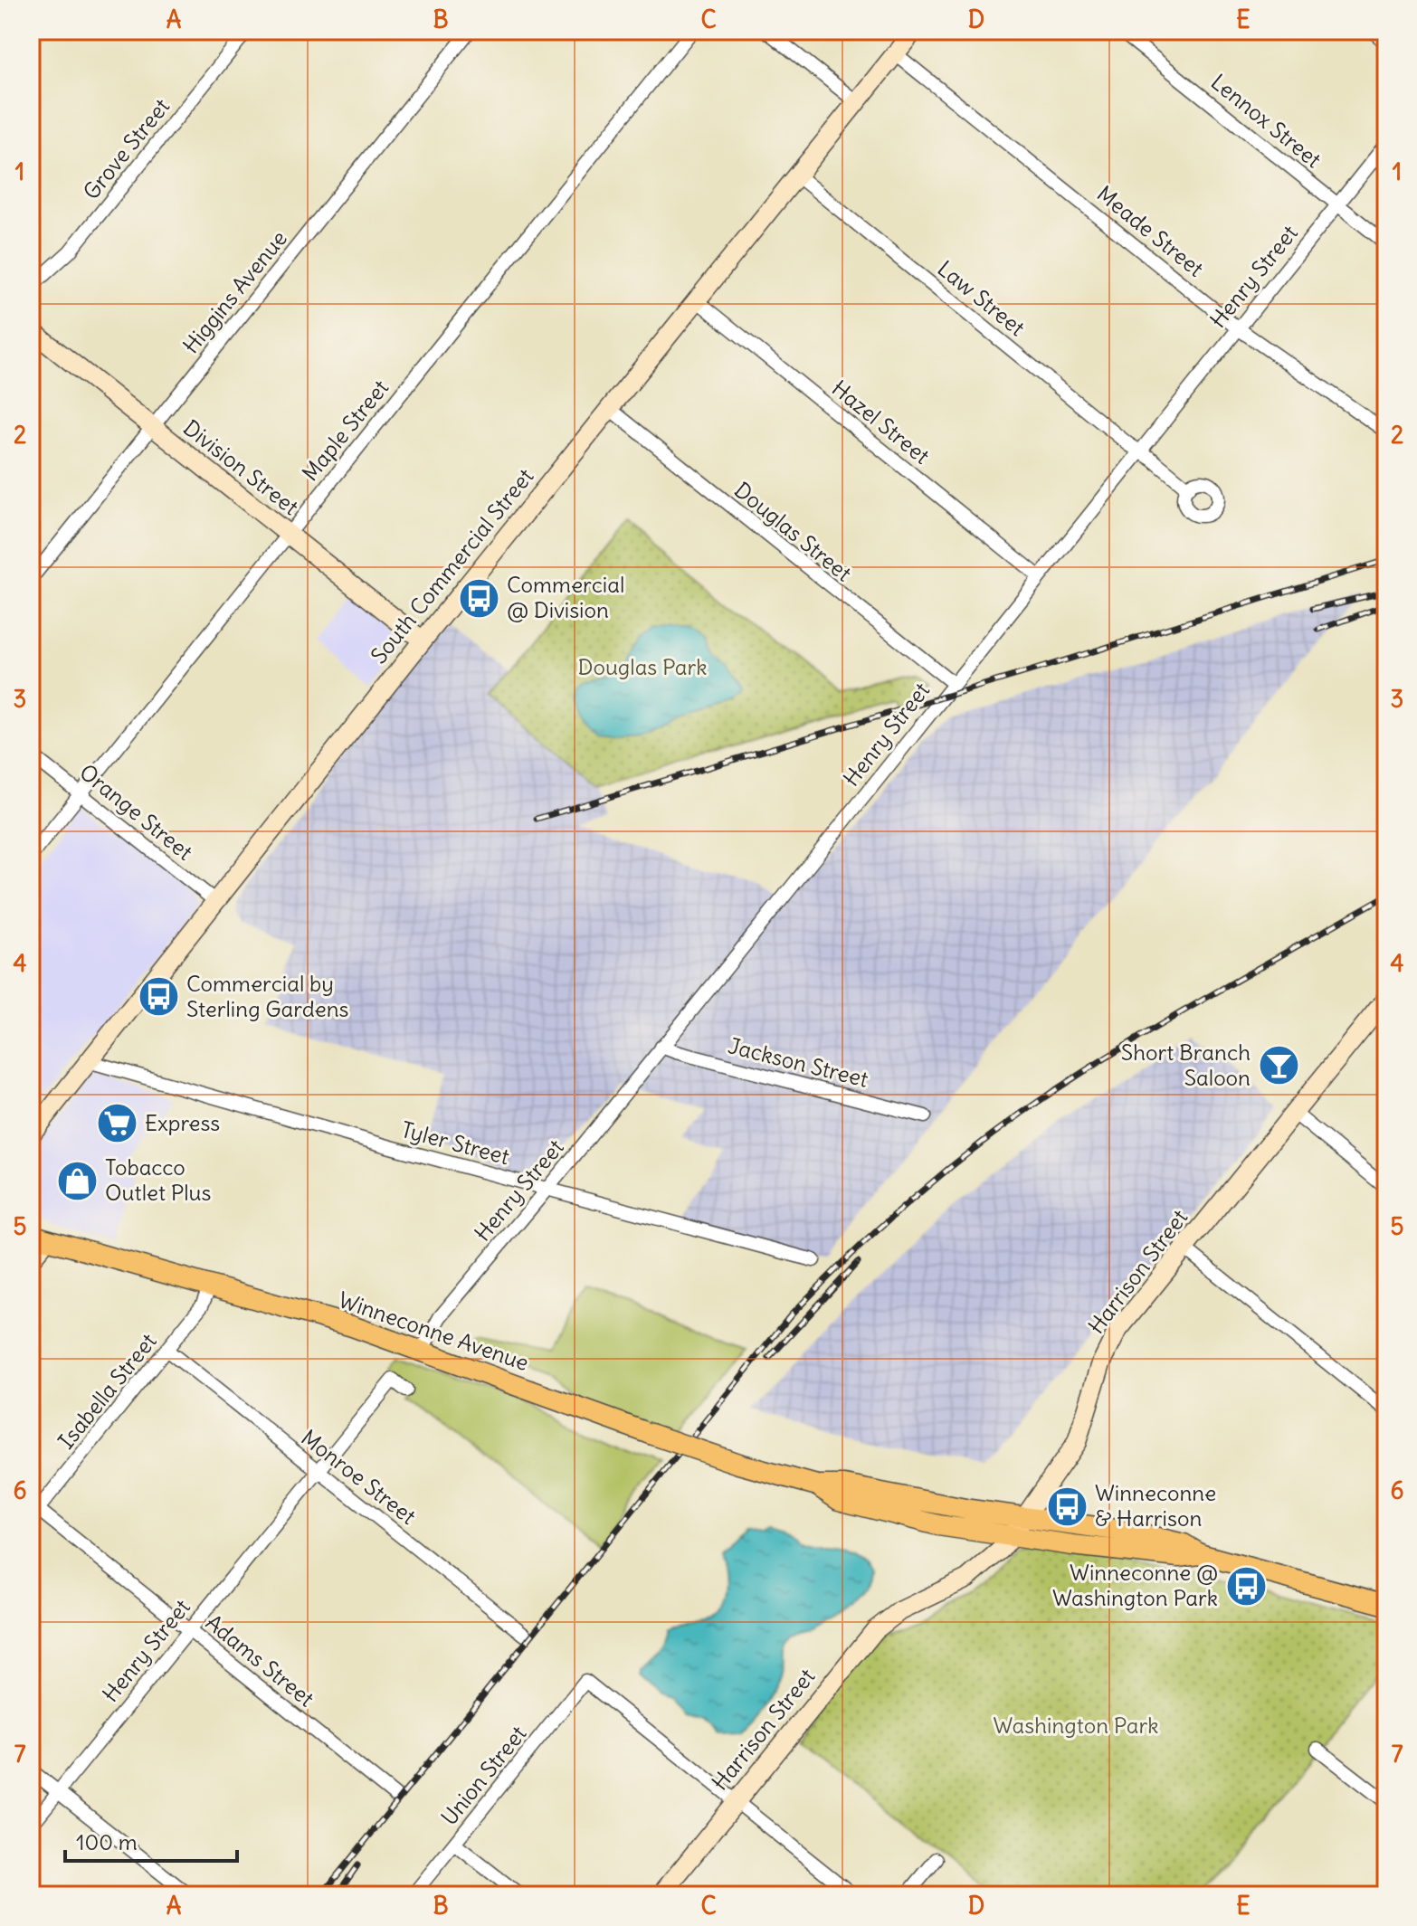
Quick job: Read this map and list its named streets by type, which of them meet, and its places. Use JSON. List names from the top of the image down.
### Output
{
  "streets": {
    "main road": [
      "Division Street",
      "South Commercial Street",
      "Harrison Street",
      "Winneconne Avenue"
    ],
    "street": [
      "Lennox Street",
      "Grove Street",
      "Meade Street",
      "Henry Street",
      "Higgins Avenue",
      "Law Street",
      "Hazel Street",
      "Maple Street",
      "Douglas Street",
      "Orange Street",
      "Jackson Street",
      "Tyler Street",
      "Isabella Street",
      "Monroe Street",
      "Adams Street",
      "Union Street"
    ]
  },
  "crossings": [
    ["Lennox Street", "Henry Street"],
    ["Meade Street", "Henry Street"],
    ["Meade Street", "South Commercial Street"],
    ["Henry Street", "Law Street"],
    ["Henry Street", "Hazel Street"],
    ["Henry Street", "Douglas Street"],
    ["Henry Street", "Jackson Street"],
    ["Henry Street", "Tyler Street"],
    ["Henry Street", "Winneconne Avenue"],
    ["Henry Street", "Monroe Street"],
    ["Henry Street", "Adams Street"],
    ["Higgins Avenue", "Division Street"],
    ["Law Street", "South Commercial Street"],
    ["Hazel Street", "South Commercial Street"],
    ["Maple Street", "Division Street"],
    ["Maple Street", "Orange Street"],
    ["Division Street", "South Commercial Street"],
    ["Douglas Street", "South Commercial Street"],
    ["South Commercial Street", "Orange Street"],
    ["South Commercial Street", "Tyler Street"],
    ["Harrison Street", "Winneconne Avenue"],
    ["Harrison Street", "Union Street"],
    ["Winneconne Avenue", "Isabella Street"],
    ["Isabella Street", "Monroe Street"],
    ["Isabella Street", "Adams Street"]
  ],
  "parks": ["Douglas Park", "Washington Park"],
  "places": {
    "bus stop": [
      "Commercial @ Division",
      "Commercial by Sterling Gardens",
      "Winneconne & Harrison",
      "Winneconne @ Washington Park"
    ],
    "bar": ["Short Branch Saloon"],
    "supermarket": ["Express"],
    "shop": ["Tobacco Outlet Plus"]
  },
  "scale_bar": "100 m",
  "grid": {
    "columns": [
      "A",
      "B",
      "C",
      "D",
      "E"
    ],
    "rows": [
      "1",
      "2",
      "3",
      "4",
      "5",
      "6",
      "7"
    ]
  }
}
